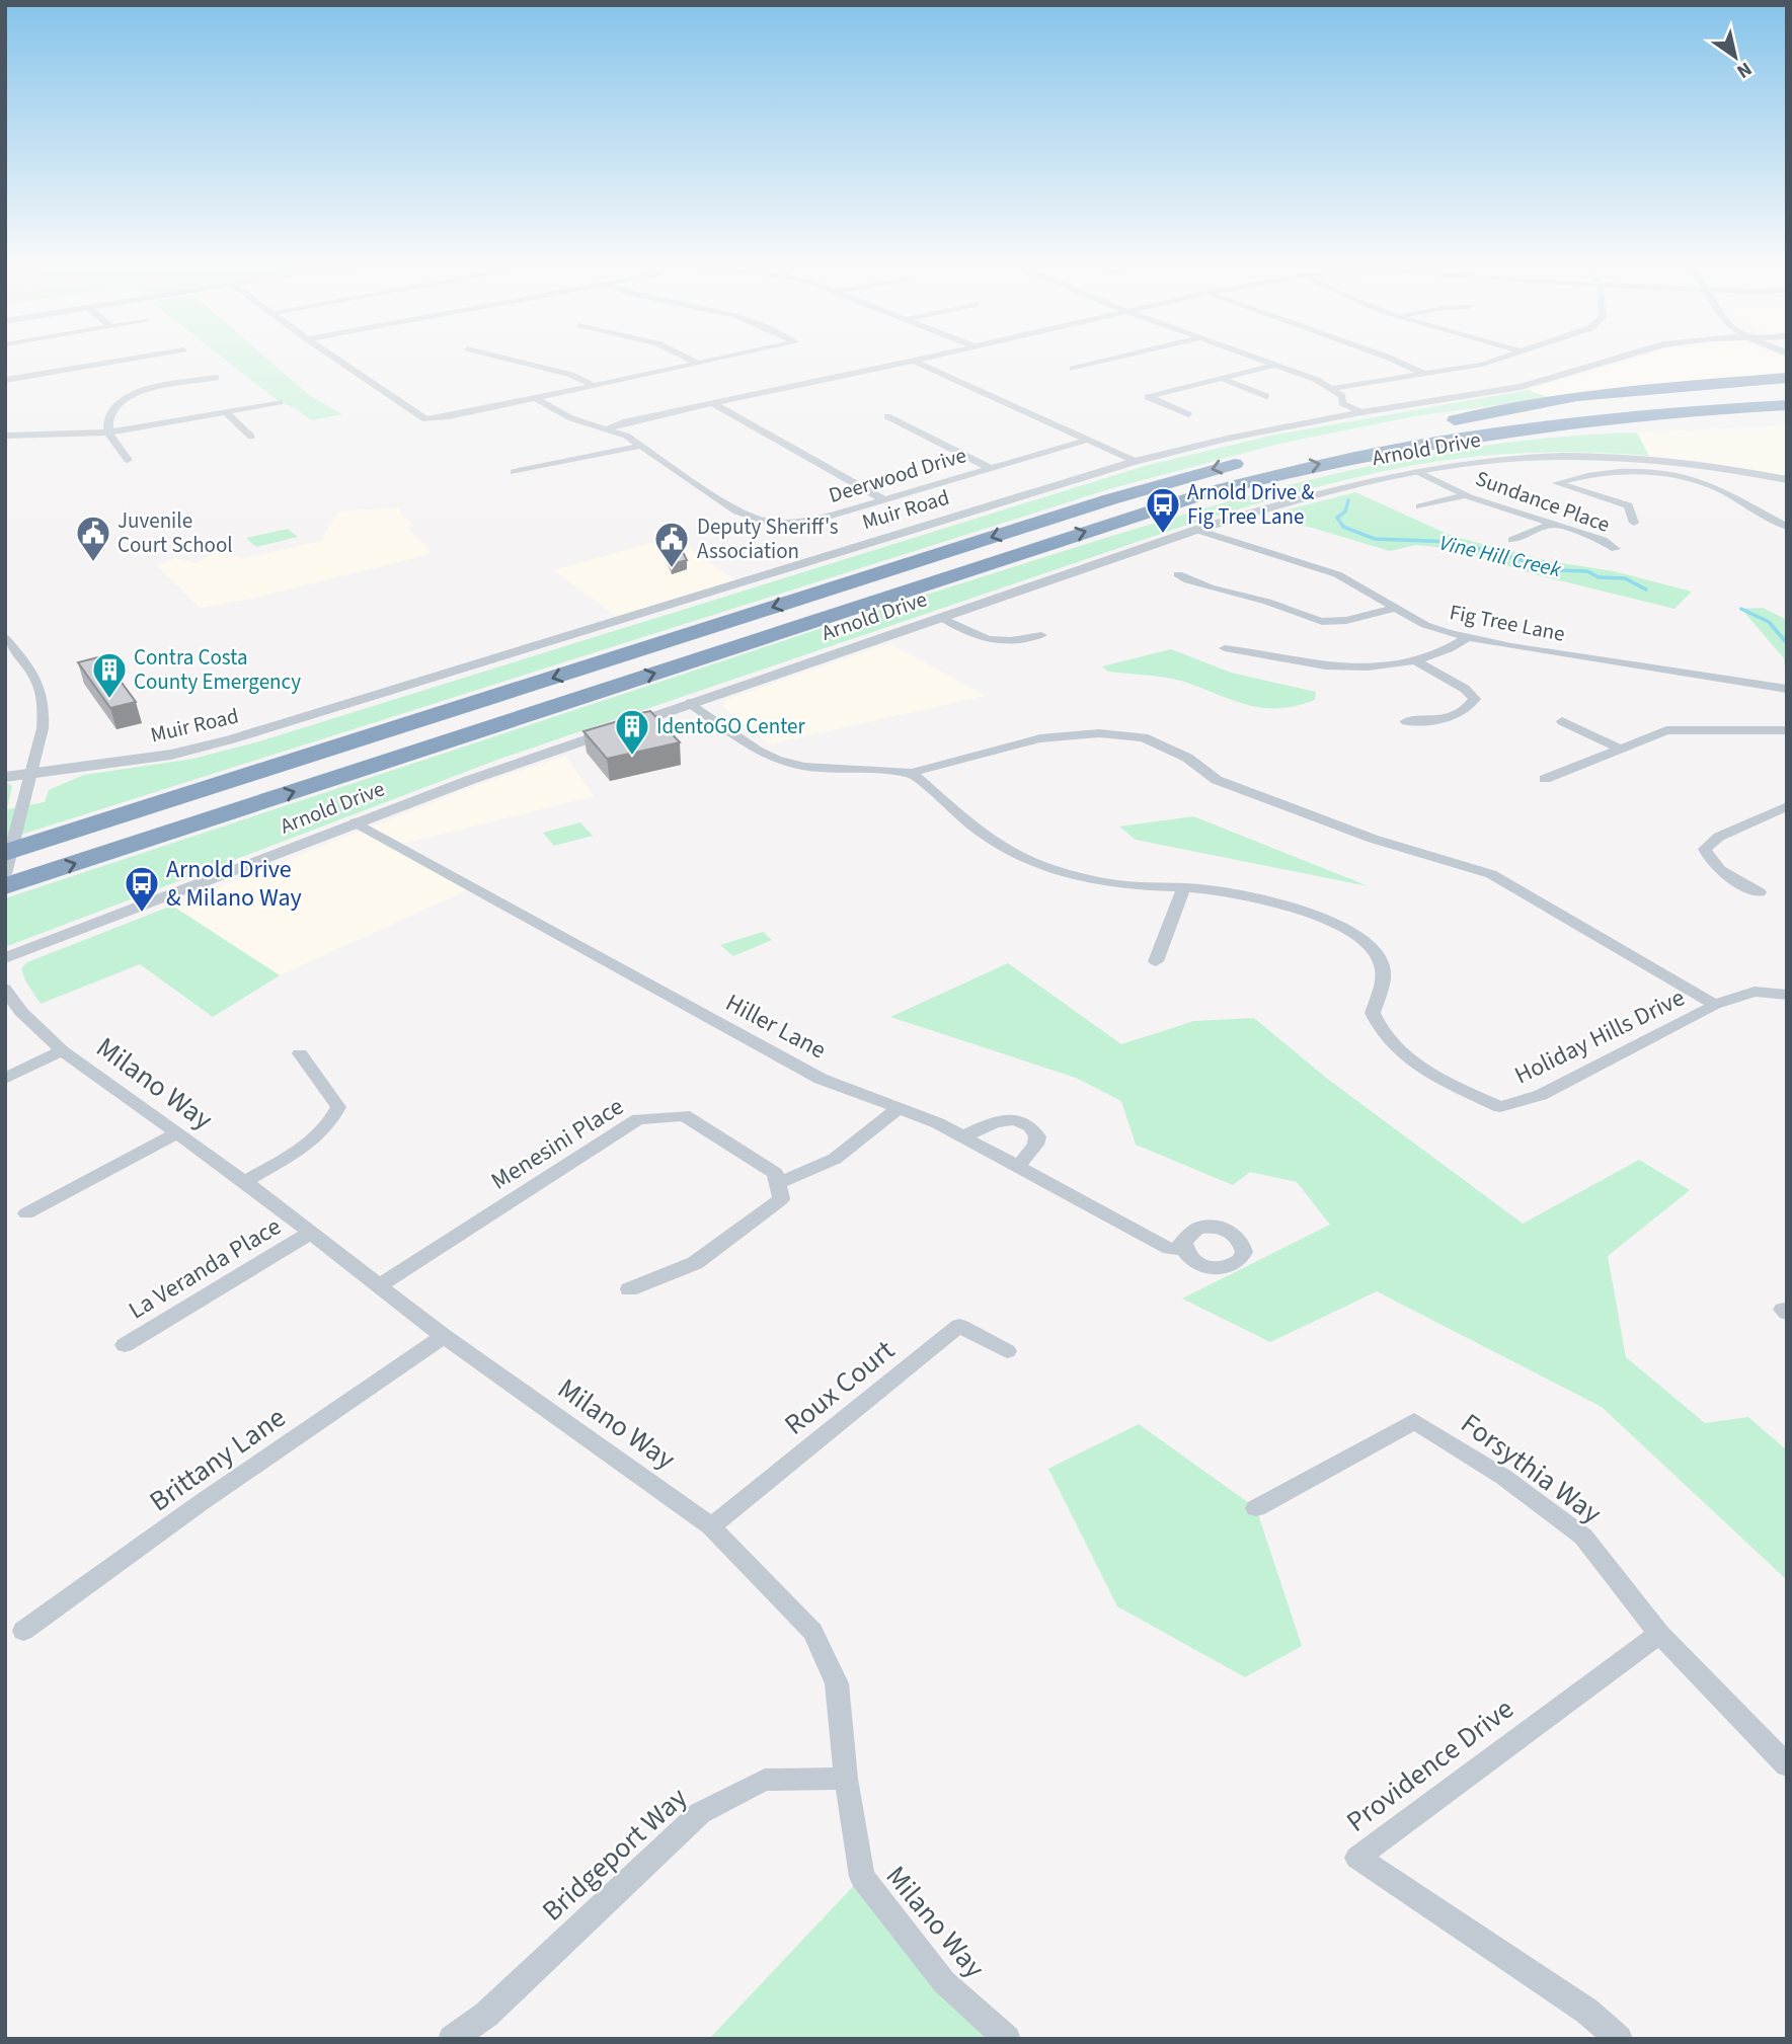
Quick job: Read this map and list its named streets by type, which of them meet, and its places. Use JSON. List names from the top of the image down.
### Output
{
  "streets": {
    "street": [
      "Arnold Drive",
      "Deerwood Drive",
      "Sundance Place",
      "Muir Road",
      "Fig Tree Lane",
      "Hiller Lane",
      "Holiday Hills Drive",
      "Milano Way",
      "Menesini Place",
      "La Veranda Place",
      "Roux Court",
      "Brittany Lane",
      "Forsythia Way",
      "Providence Drive",
      "Bridgeport Way"
    ]
  },
  "crossings": [
    ["Arnold Drive", "Sundance Place"],
    ["Arnold Drive", "Fig Tree Lane"],
    ["Arnold Drive", "Hiller Lane"],
    ["Arnold Drive", "Holiday Hills Drive"],
    ["Milano Way", "Menesini Place"],
    ["Milano Way", "La Veranda Place"],
    ["Milano Way", "Roux Court"],
    ["Milano Way", "Brittany Lane"],
    ["Milano Way", "Bridgeport Way"],
    ["Forsythia Way", "Providence Drive"]
  ],
  "water": ["Vine Hill Creek"],
  "places": {
    "bus stop": ["Arnold Drive & Fig Tree Lane", "Arnold Drive & Milano Way"],
    "public building": ["Juvenile Court School", "Deputy Sheriff's Association"],
    "building": ["Contra Costa County Emergency", "IdentoGO Center"]
  },
  "north": "bottom right"
}
